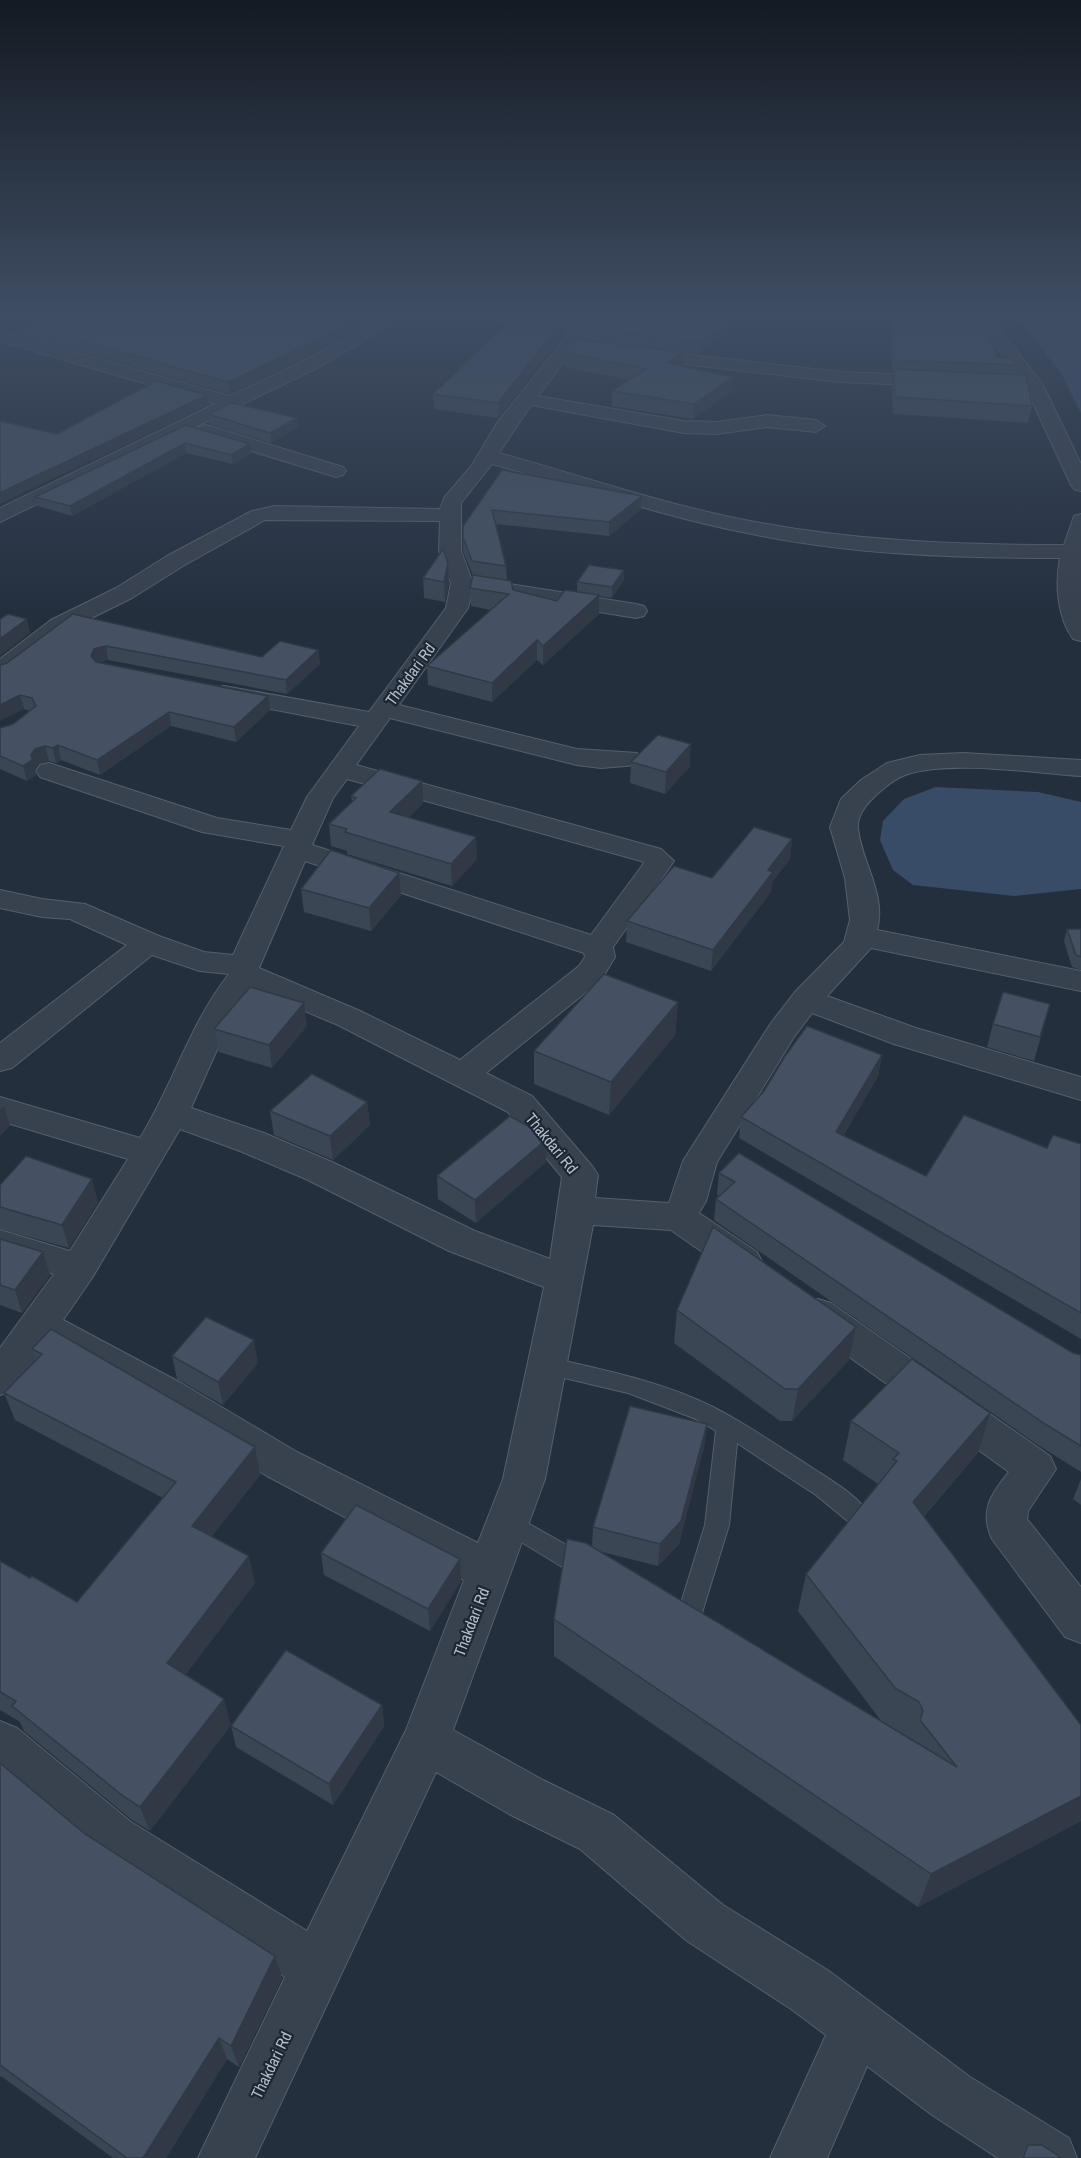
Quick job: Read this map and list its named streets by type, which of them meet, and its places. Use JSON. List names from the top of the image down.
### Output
{
  "streets": {
    "street": ["Thakdari Rd"]
  }
}
